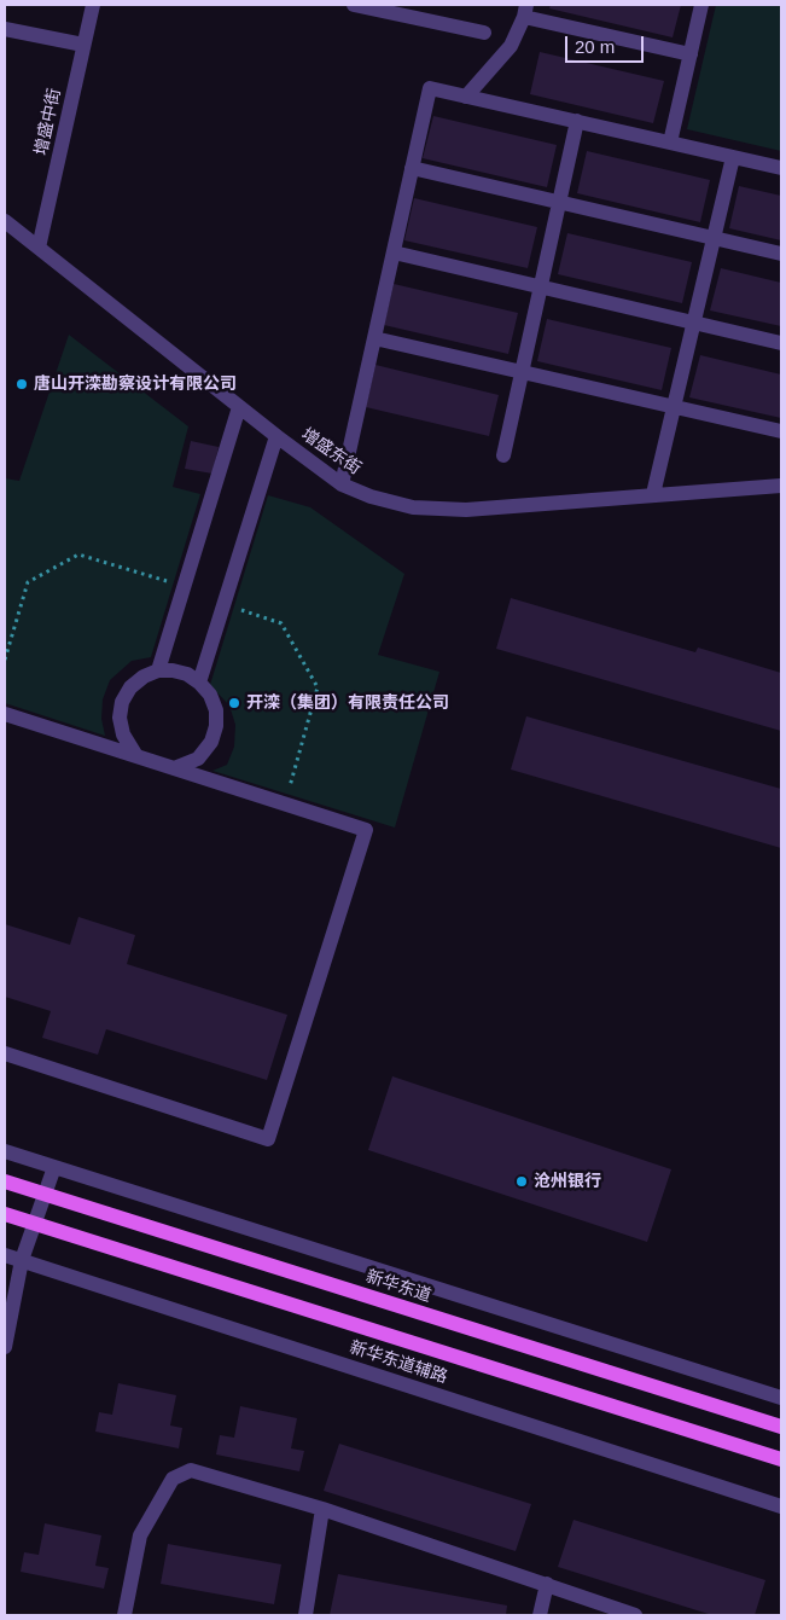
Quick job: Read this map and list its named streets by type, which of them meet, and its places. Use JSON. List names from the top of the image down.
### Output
{
  "streets": {
    "main road": ["新华东道"],
    "street": ["增盛中街", "增盛东街", "新华东道辅路"]
  },
  "crossings": [
    ["增盛中街", "增盛东街"]
  ],
  "places": ["唐山开滦勘察设计有限公司", "开滦（集团）有限责任公司", "沧州银行"],
  "scale_bar": "20 m"
}
